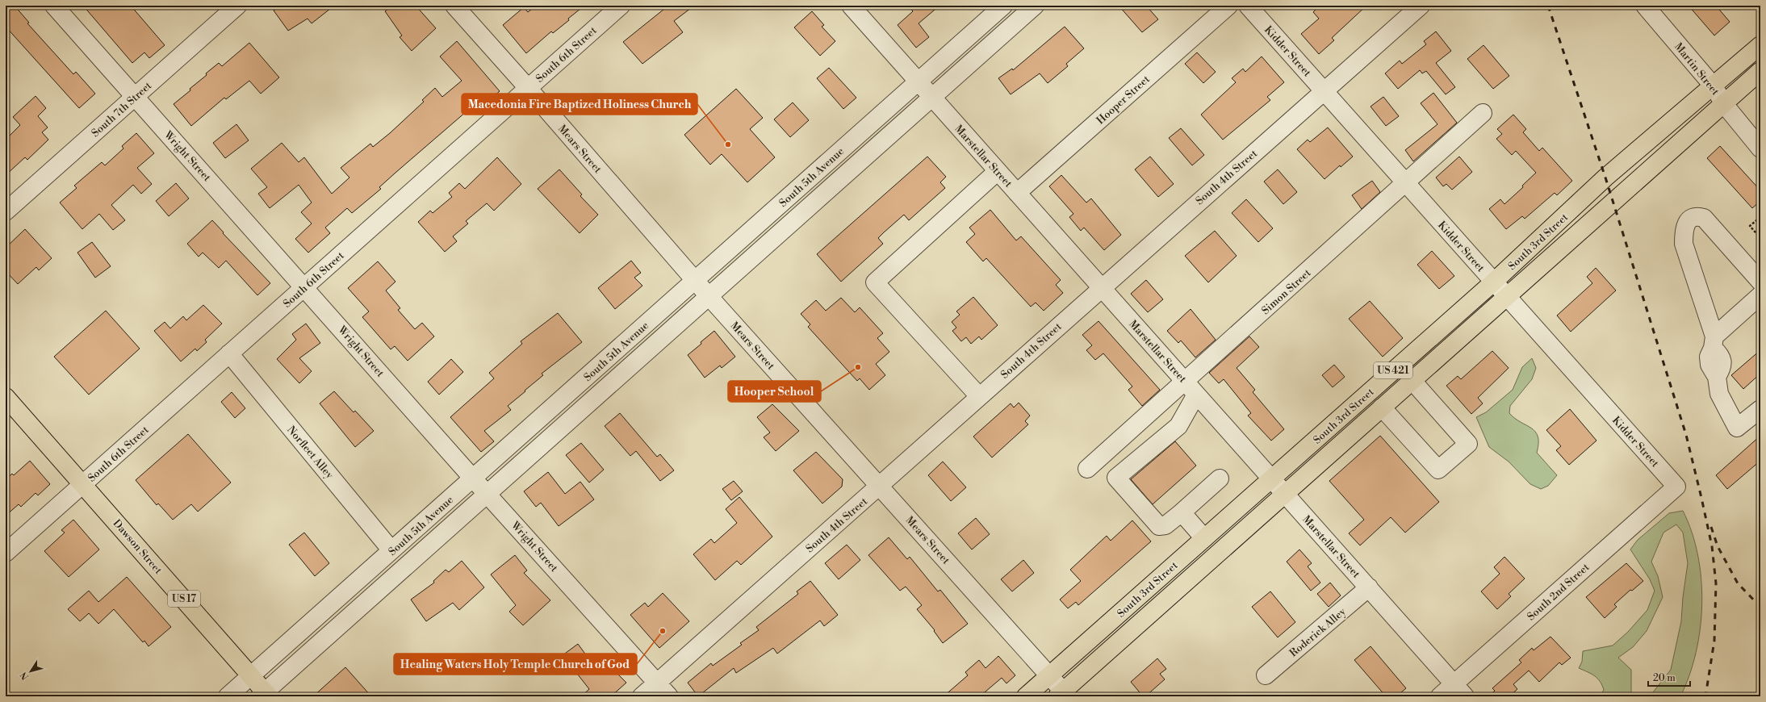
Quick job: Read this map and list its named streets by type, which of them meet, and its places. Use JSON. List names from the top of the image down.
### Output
{
  "streets": {
    "main road": [
      "South 3rd Street",
      "US 421",
      "Dawson Street",
      "US 17"
    ],
    "street": [
      "Kidder Street",
      "South 6th Street",
      "Martin Street",
      "Hooper Street",
      "South 7th Street",
      "Mears Street",
      "Wright Street",
      "Marstellar Street",
      "South 5th Avenue",
      "South 4th Street",
      "Simon Street",
      "Norfleet Alley",
      "South 2nd Street",
      "Roderick Alley"
    ]
  },
  "crossings": [
    ["Kidder Street", "South 4th Street"],
    ["Kidder Street", "South 3rd Street"],
    ["Kidder Street", "Simon Street"],
    ["Kidder Street", "South 2nd Street"],
    ["South 6th Street", "Mears Street"],
    ["South 6th Street", "Wright Street"],
    ["South 6th Street", "Norfleet Alley"],
    ["South 6th Street", "Dawson Street"],
    ["Martin Street", "South 3rd Street"],
    ["Hooper Street", "Marstellar Street"],
    ["South 7th Street", "Wright Street"],
    ["Mears Street", "South 5th Avenue"],
    ["Mears Street", "South 4th Street"],
    ["Mears Street", "South 3rd Street"],
    ["Wright Street", "South 5th Avenue"],
    ["Wright Street", "South 4th Street"],
    ["Marstellar Street", "South 5th Avenue"],
    ["Marstellar Street", "South 4th Street"],
    ["Marstellar Street", "South 3rd Street"],
    ["Marstellar Street", "Simon Street"],
    ["Marstellar Street", "South 2nd Street"],
    ["Marstellar Street", "Roderick Alley"],
    ["South 5th Avenue", "Norfleet Alley"],
    ["South 5th Avenue", "Dawson Street"]
  ],
  "places": ["Macedonia Fire Baptized Holiness Church", "Hooper School", "Healing Waters Holy Temple Church of God"],
  "scale_bar": "20 m",
  "north": "bottom left"
}
